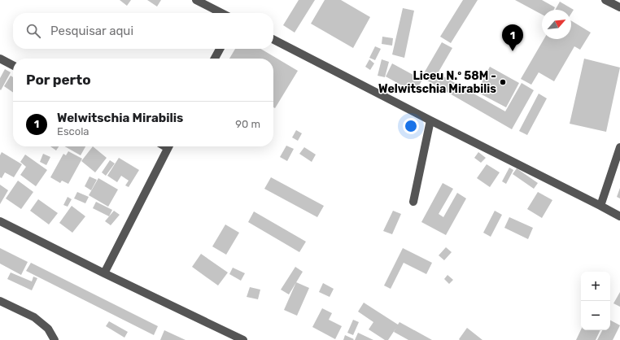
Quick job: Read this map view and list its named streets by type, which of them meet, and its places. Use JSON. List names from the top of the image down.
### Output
{
  "places": ["Liceu N.º 58M - Welwitschia Mirabilis"],
  "north": "top right",
  "page": {
    "search": "Pesquisar aqui",
    "pins": "1",
    "heading": "Por perto",
    "list": [
      {
        "mark": "1",
        "name": "Welwitschia Mirabilis",
        "note": "Escola",
        "value": "90 m"
      }
    ],
    "map_buttons": ["+", "−"]
  }
}
